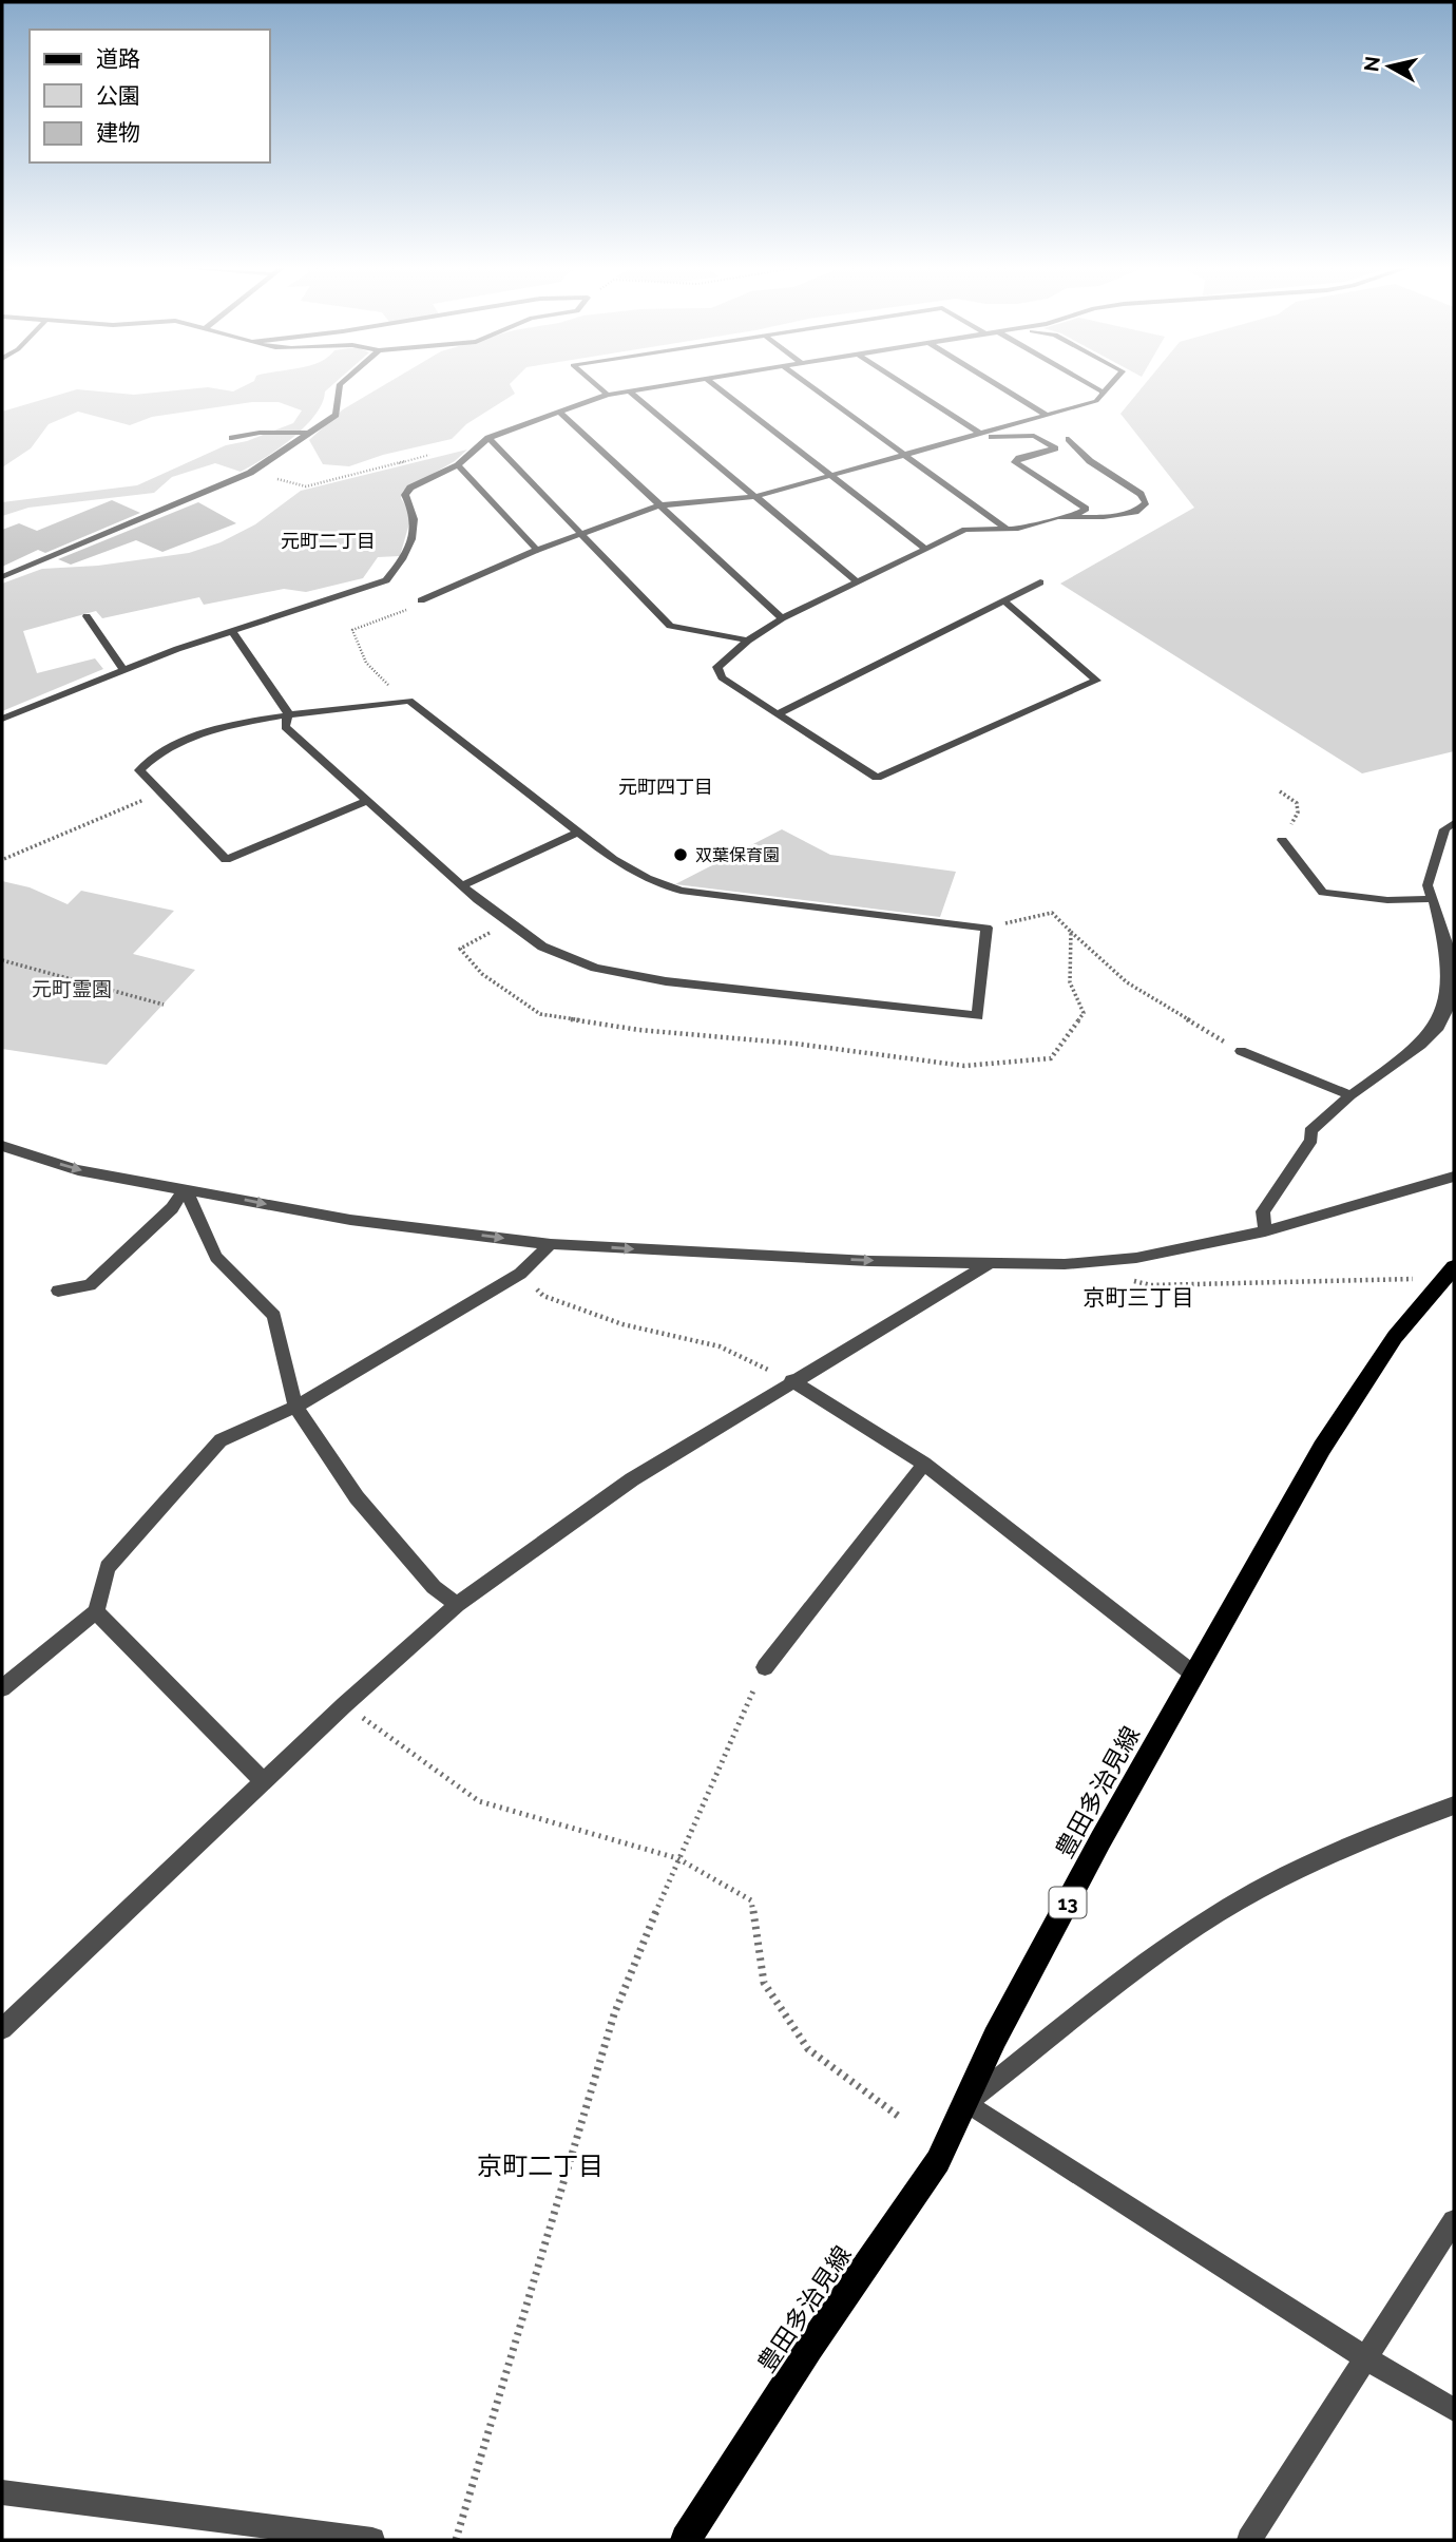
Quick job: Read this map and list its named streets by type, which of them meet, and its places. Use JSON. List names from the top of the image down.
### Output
{
  "streets": {
    "main road": ["豊田多治見線", "13"]
  },
  "districts": [
    "元町二丁目",
    "元町四丁目",
    "京町三丁目",
    "京町二丁目"
  ],
  "parks": ["元町霊園"],
  "places": ["双葉保育園"],
  "legend": ["道路", "公園", "建物"],
  "north": "left"
}
